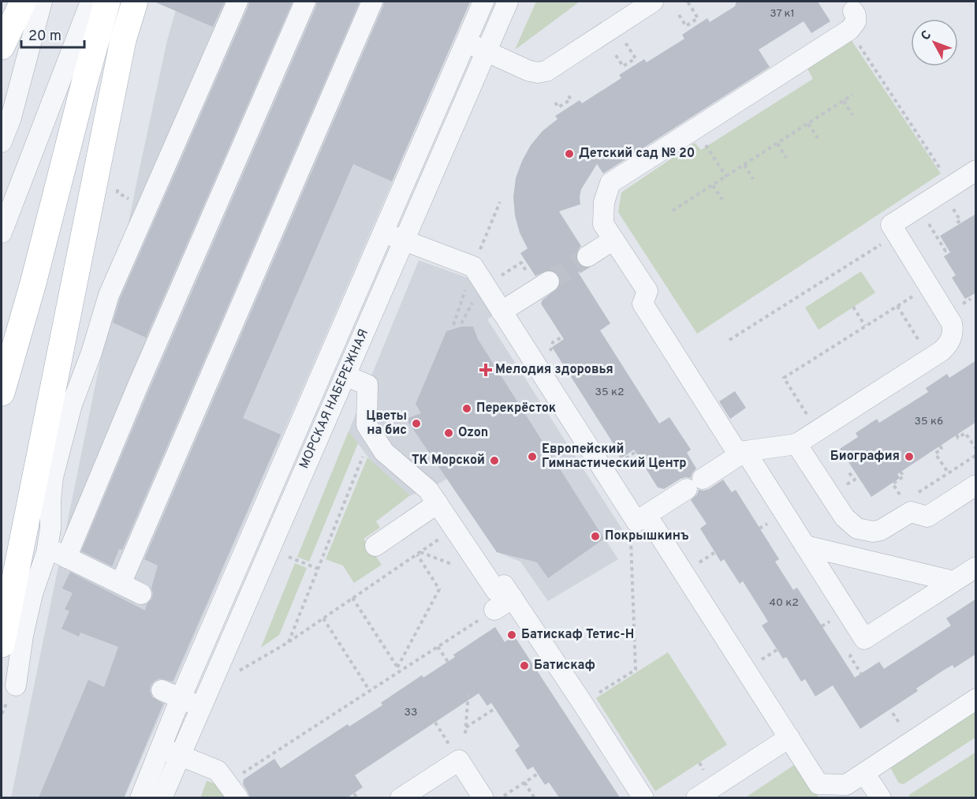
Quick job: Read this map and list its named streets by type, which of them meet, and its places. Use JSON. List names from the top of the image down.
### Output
{
  "streets": {
    "street": ["МОРСКАЯ НАБЕРЕЖНАЯ"]
  },
  "places": {
    "other": [
      "Детский сад № 20",
      "Перекрёсток",
      "Цветы на бис",
      "Ozon",
      "Европейский Гимнастический Центр",
      "Биография",
      "ТК Морской",
      "Покрышкинъ",
      "Батискаф Тетис-Н",
      "Батискаф"
    ],
    "health": ["Мелодия здоровья"]
  },
  "house_numbers": [
    "37 к1",
    "35 к2",
    "35 к6",
    "40 к2",
    "33"
  ],
  "scale_bar": "20 m",
  "north": "top left"
}
